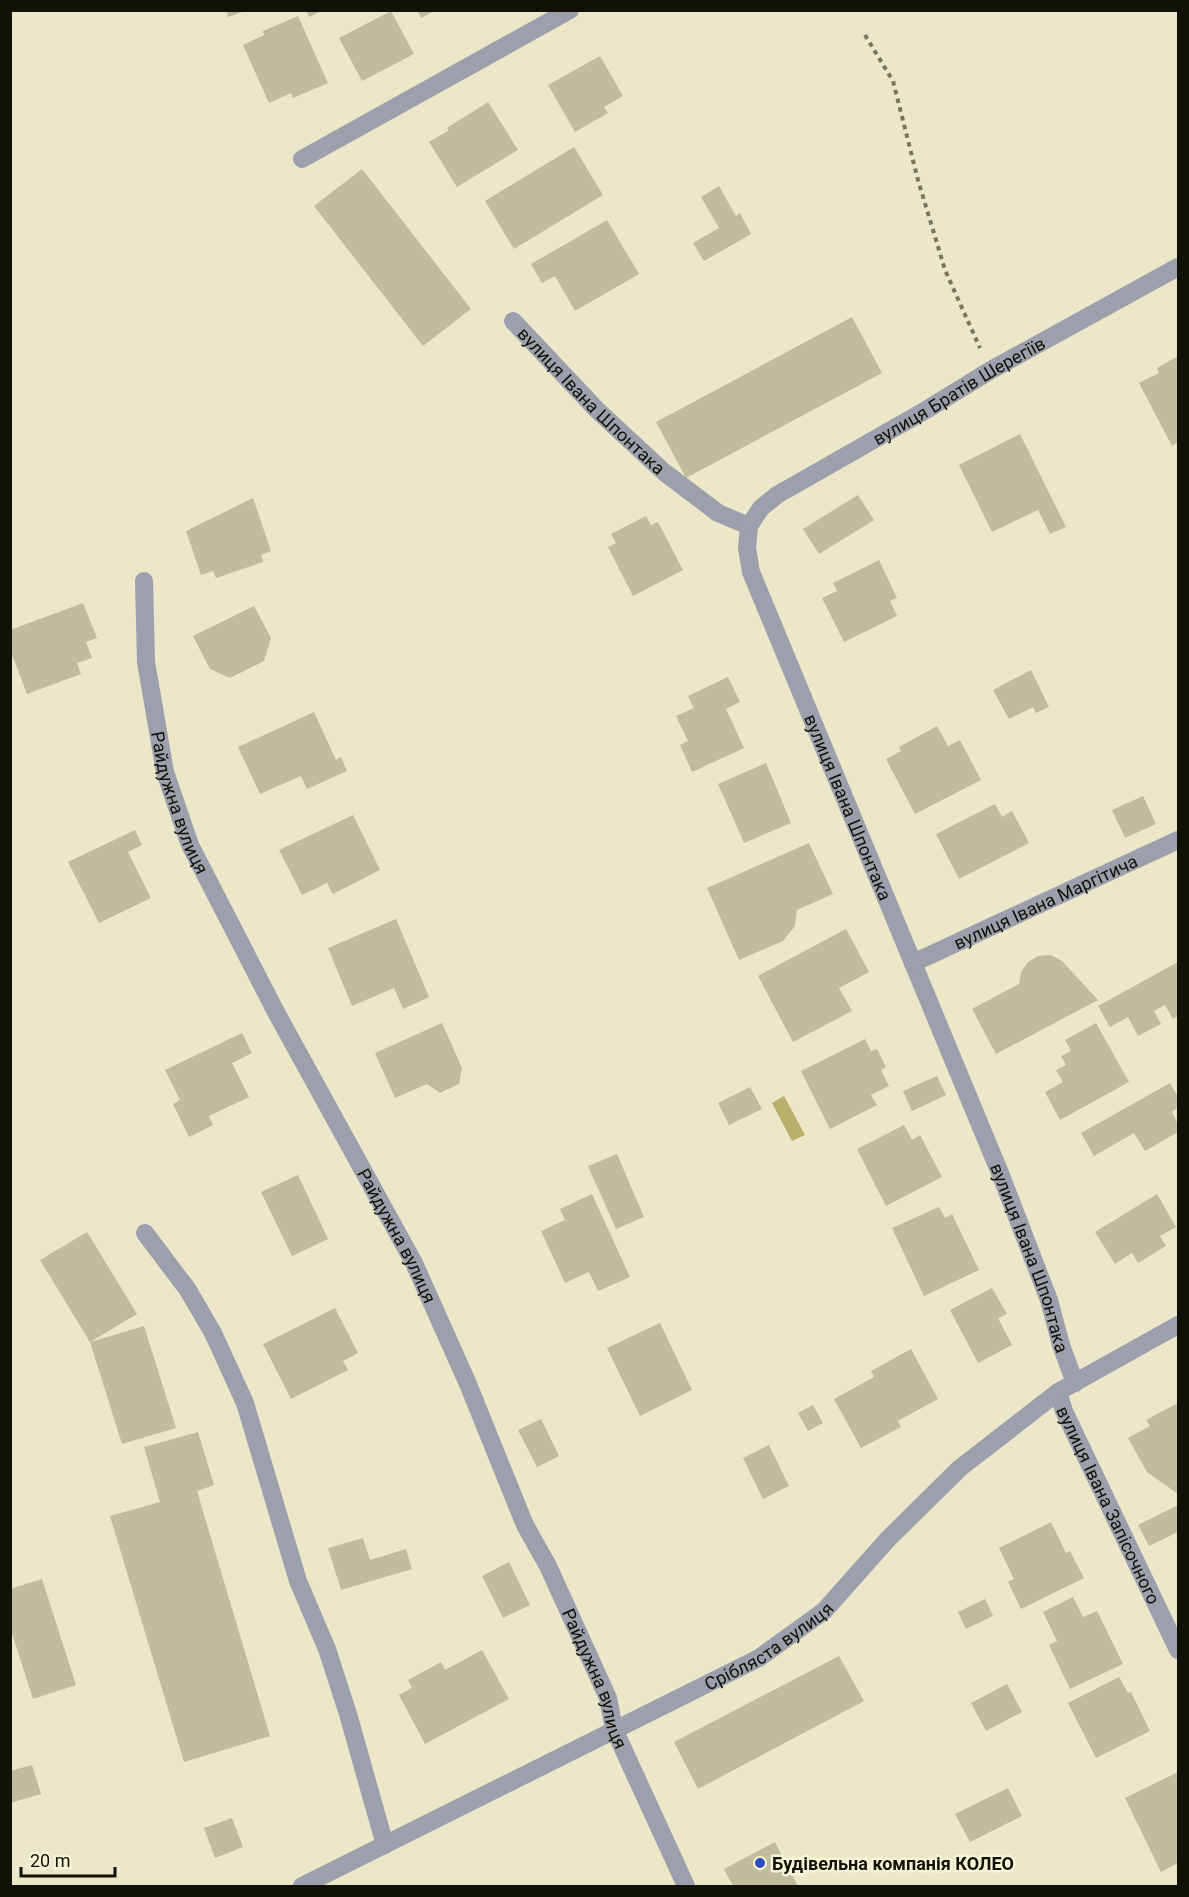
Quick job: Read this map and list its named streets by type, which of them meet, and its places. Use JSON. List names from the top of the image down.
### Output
{
  "streets": {
    "street": [
      "вулиця Братів Шерегіїв",
      "вулиця Івана Шпонтака",
      "Райдужна вулиця",
      "вулиця Івана Маргітича",
      "вулиця Івана Запісочного",
      "Срібляста вулиця"
    ]
  },
  "crossings": [
    ["вулиця Братів Шерегіїв", "вулиця Івана Шпонтака"],
    ["вулиця Івана Шпонтака", "вулиця Івана Маргітича"],
    ["вулиця Івана Шпонтака", "Срібляста вулиця"],
    ["Райдужна вулиця", "Срібляста вулиця"],
    ["вулиця Івана Запісочного", "Срібляста вулиця"]
  ],
  "places": ["Будівельна компанія КОЛЕО"],
  "scale_bar": "20 m"
}
